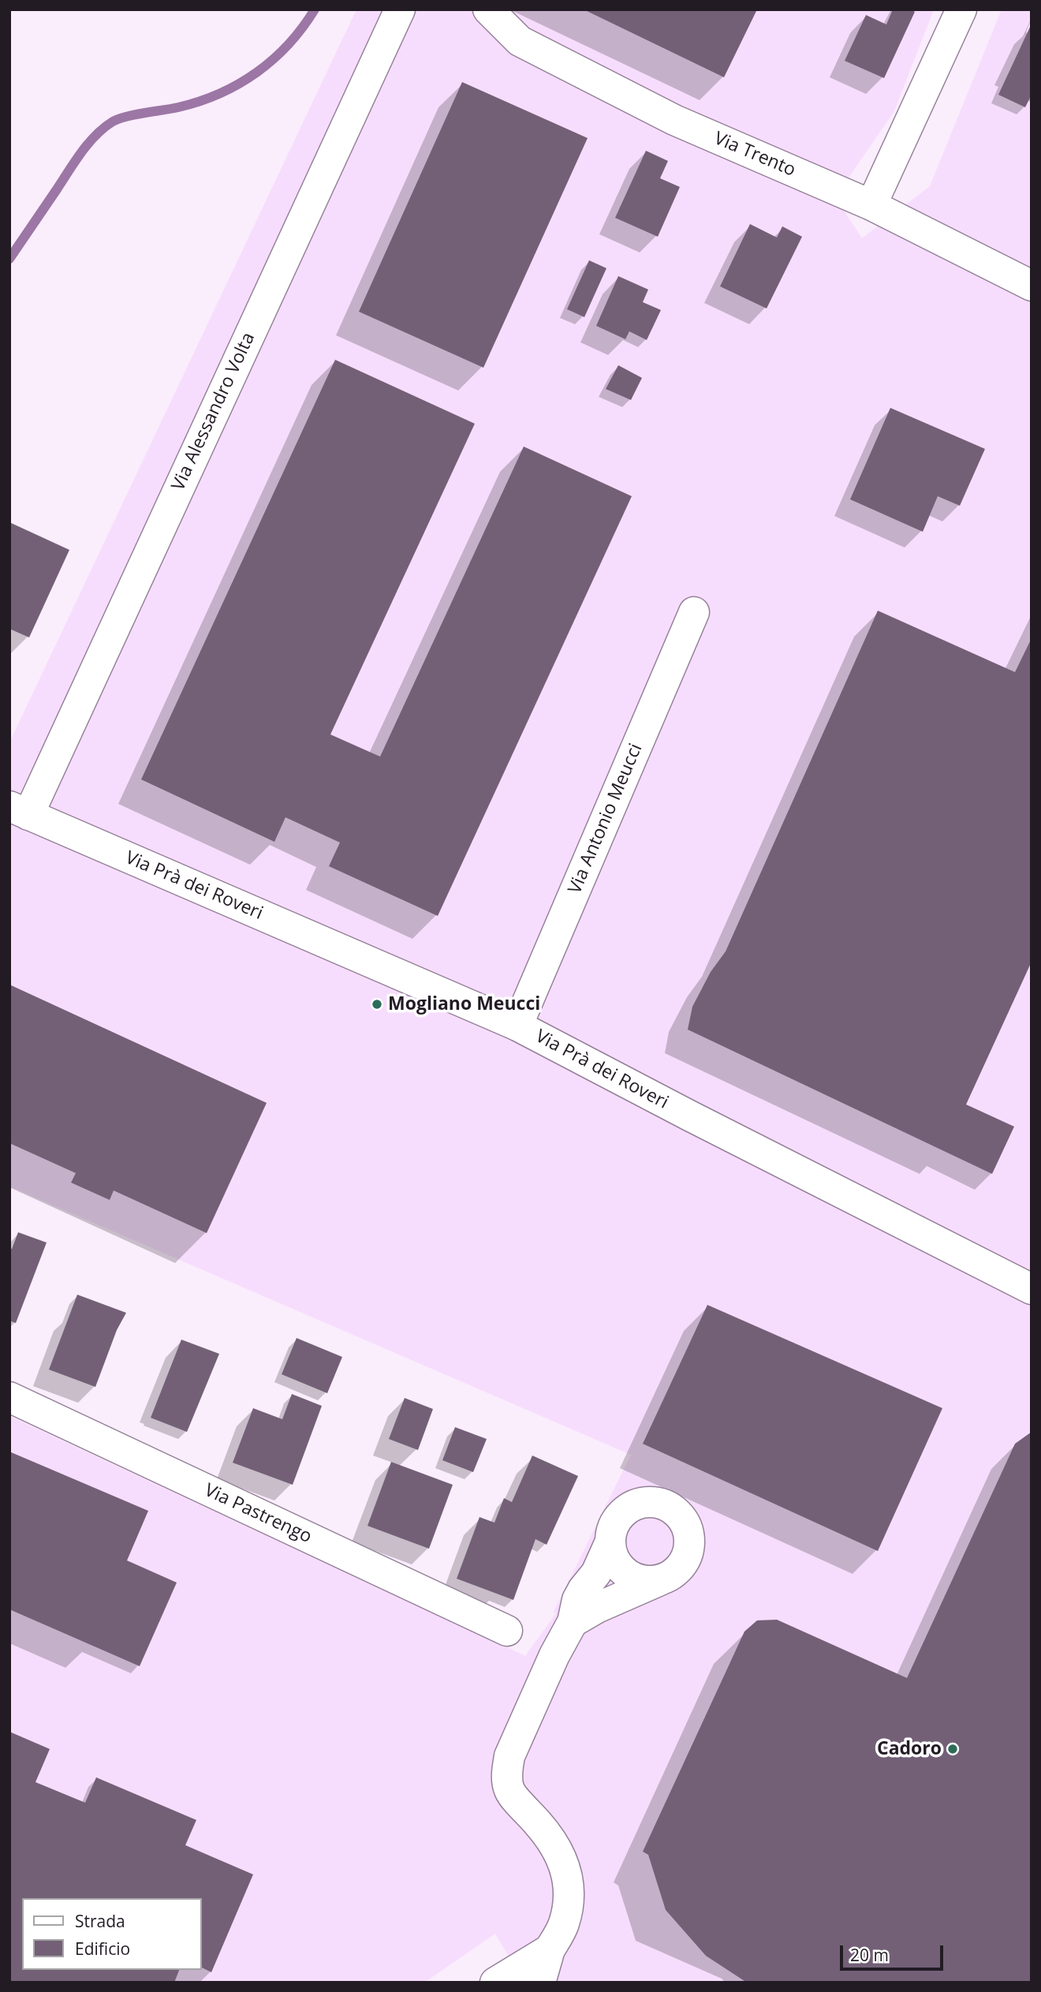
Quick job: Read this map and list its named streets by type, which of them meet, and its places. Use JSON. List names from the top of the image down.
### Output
{
  "streets": {
    "street": [
      "Via Trento",
      "Via Alessandro Volta",
      "Via Antonio Meucci",
      "Via Prà dei Roveri",
      "Via Pastrengo"
    ]
  },
  "crossings": [
    ["Via Alessandro Volta", "Via Prà dei Roveri"],
    ["Via Antonio Meucci", "Via Prà dei Roveri"]
  ],
  "places": ["Mogliano Meucci", "Cadoro"],
  "legend": ["Strada", "Edificio"],
  "scale_bar": "20 m"
}
